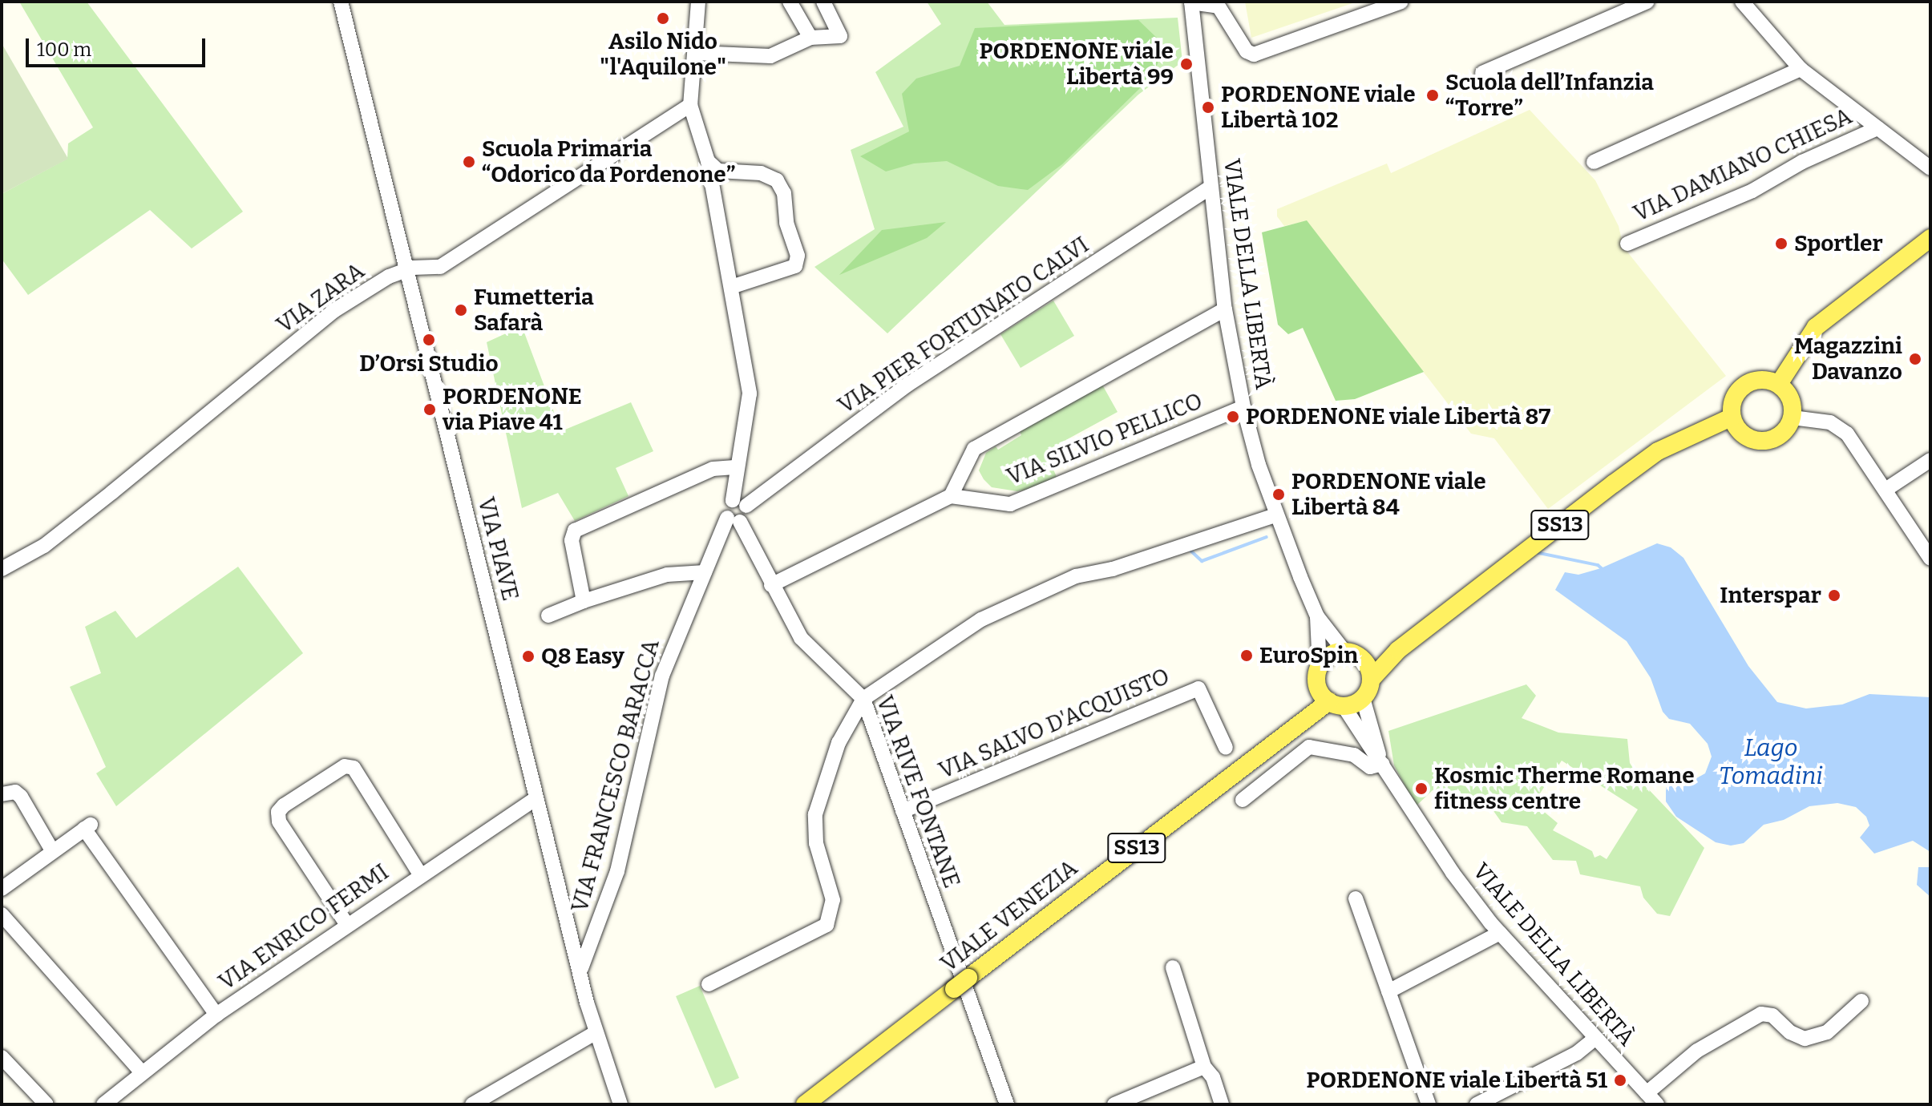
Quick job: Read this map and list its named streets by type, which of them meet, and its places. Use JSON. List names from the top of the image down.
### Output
{
  "streets": {
    "main road": ["SS13", "VIALE VENEZIA"],
    "street": [
      "VIA DAMIANO CHIESA",
      "VIALE DELLA LIBERTÀ",
      "VIA ZARA",
      "VIA PIER FORTUNATO CALVI",
      "VIA SILVIO PELLICO",
      "VIA PIAVE",
      "VIA SALVO D'ACQUISTO",
      "VIA FRANCESCO BARACCA",
      "VIA RIVE FONTANE",
      "VIA ENRICO FERMI"
    ]
  },
  "crossings": [
    ["VIALE DELLA LIBERTÀ", "VIA PIER FORTUNATO CALVI"],
    ["VIALE DELLA LIBERTÀ", "VIA SILVIO PELLICO"],
    ["VIALE DELLA LIBERTÀ", "SS13"],
    ["VIALE DELLA LIBERTÀ", "VIALE VENEZIA"],
    ["VIA ZARA", "VIA PIAVE"],
    ["VIA PIER FORTUNATO CALVI", "VIA FRANCESCO BARACCA"],
    ["SS13", "VIALE VENEZIA"],
    ["VIA PIAVE", "VIA FRANCESCO BARACCA"],
    ["VIA PIAVE", "VIA ENRICO FERMI"],
    ["VIA SALVO D'ACQUISTO", "VIA RIVE FONTANE"],
    ["VIA FRANCESCO BARACCA", "VIA RIVE FONTANE"]
  ],
  "water": ["Lago Tomadini"],
  "places": [
    "Asilo Nido \"l'Aquilone\"",
    "PORDENONE viale Libertà 99",
    "Scuola dell’Infanzia “Torre”",
    "PORDENONE viale Libertà 102",
    "Scuola Primaria “Odorico da Pordenone”",
    "Sportler",
    "Fumetteria Safarà",
    "D’Orsi Studio",
    "Magazzini Davanzo",
    "PORDENONE via Piave 41",
    "PORDENONE viale Libertà 87",
    "PORDENONE viale Libertà 84",
    "Interspar",
    "EuroSpin",
    "Q8 Easy",
    "Kosmic Therme Romane fitness centre",
    "PORDENONE viale Libertà 51"
  ],
  "scale_bar": "100 m"
}
